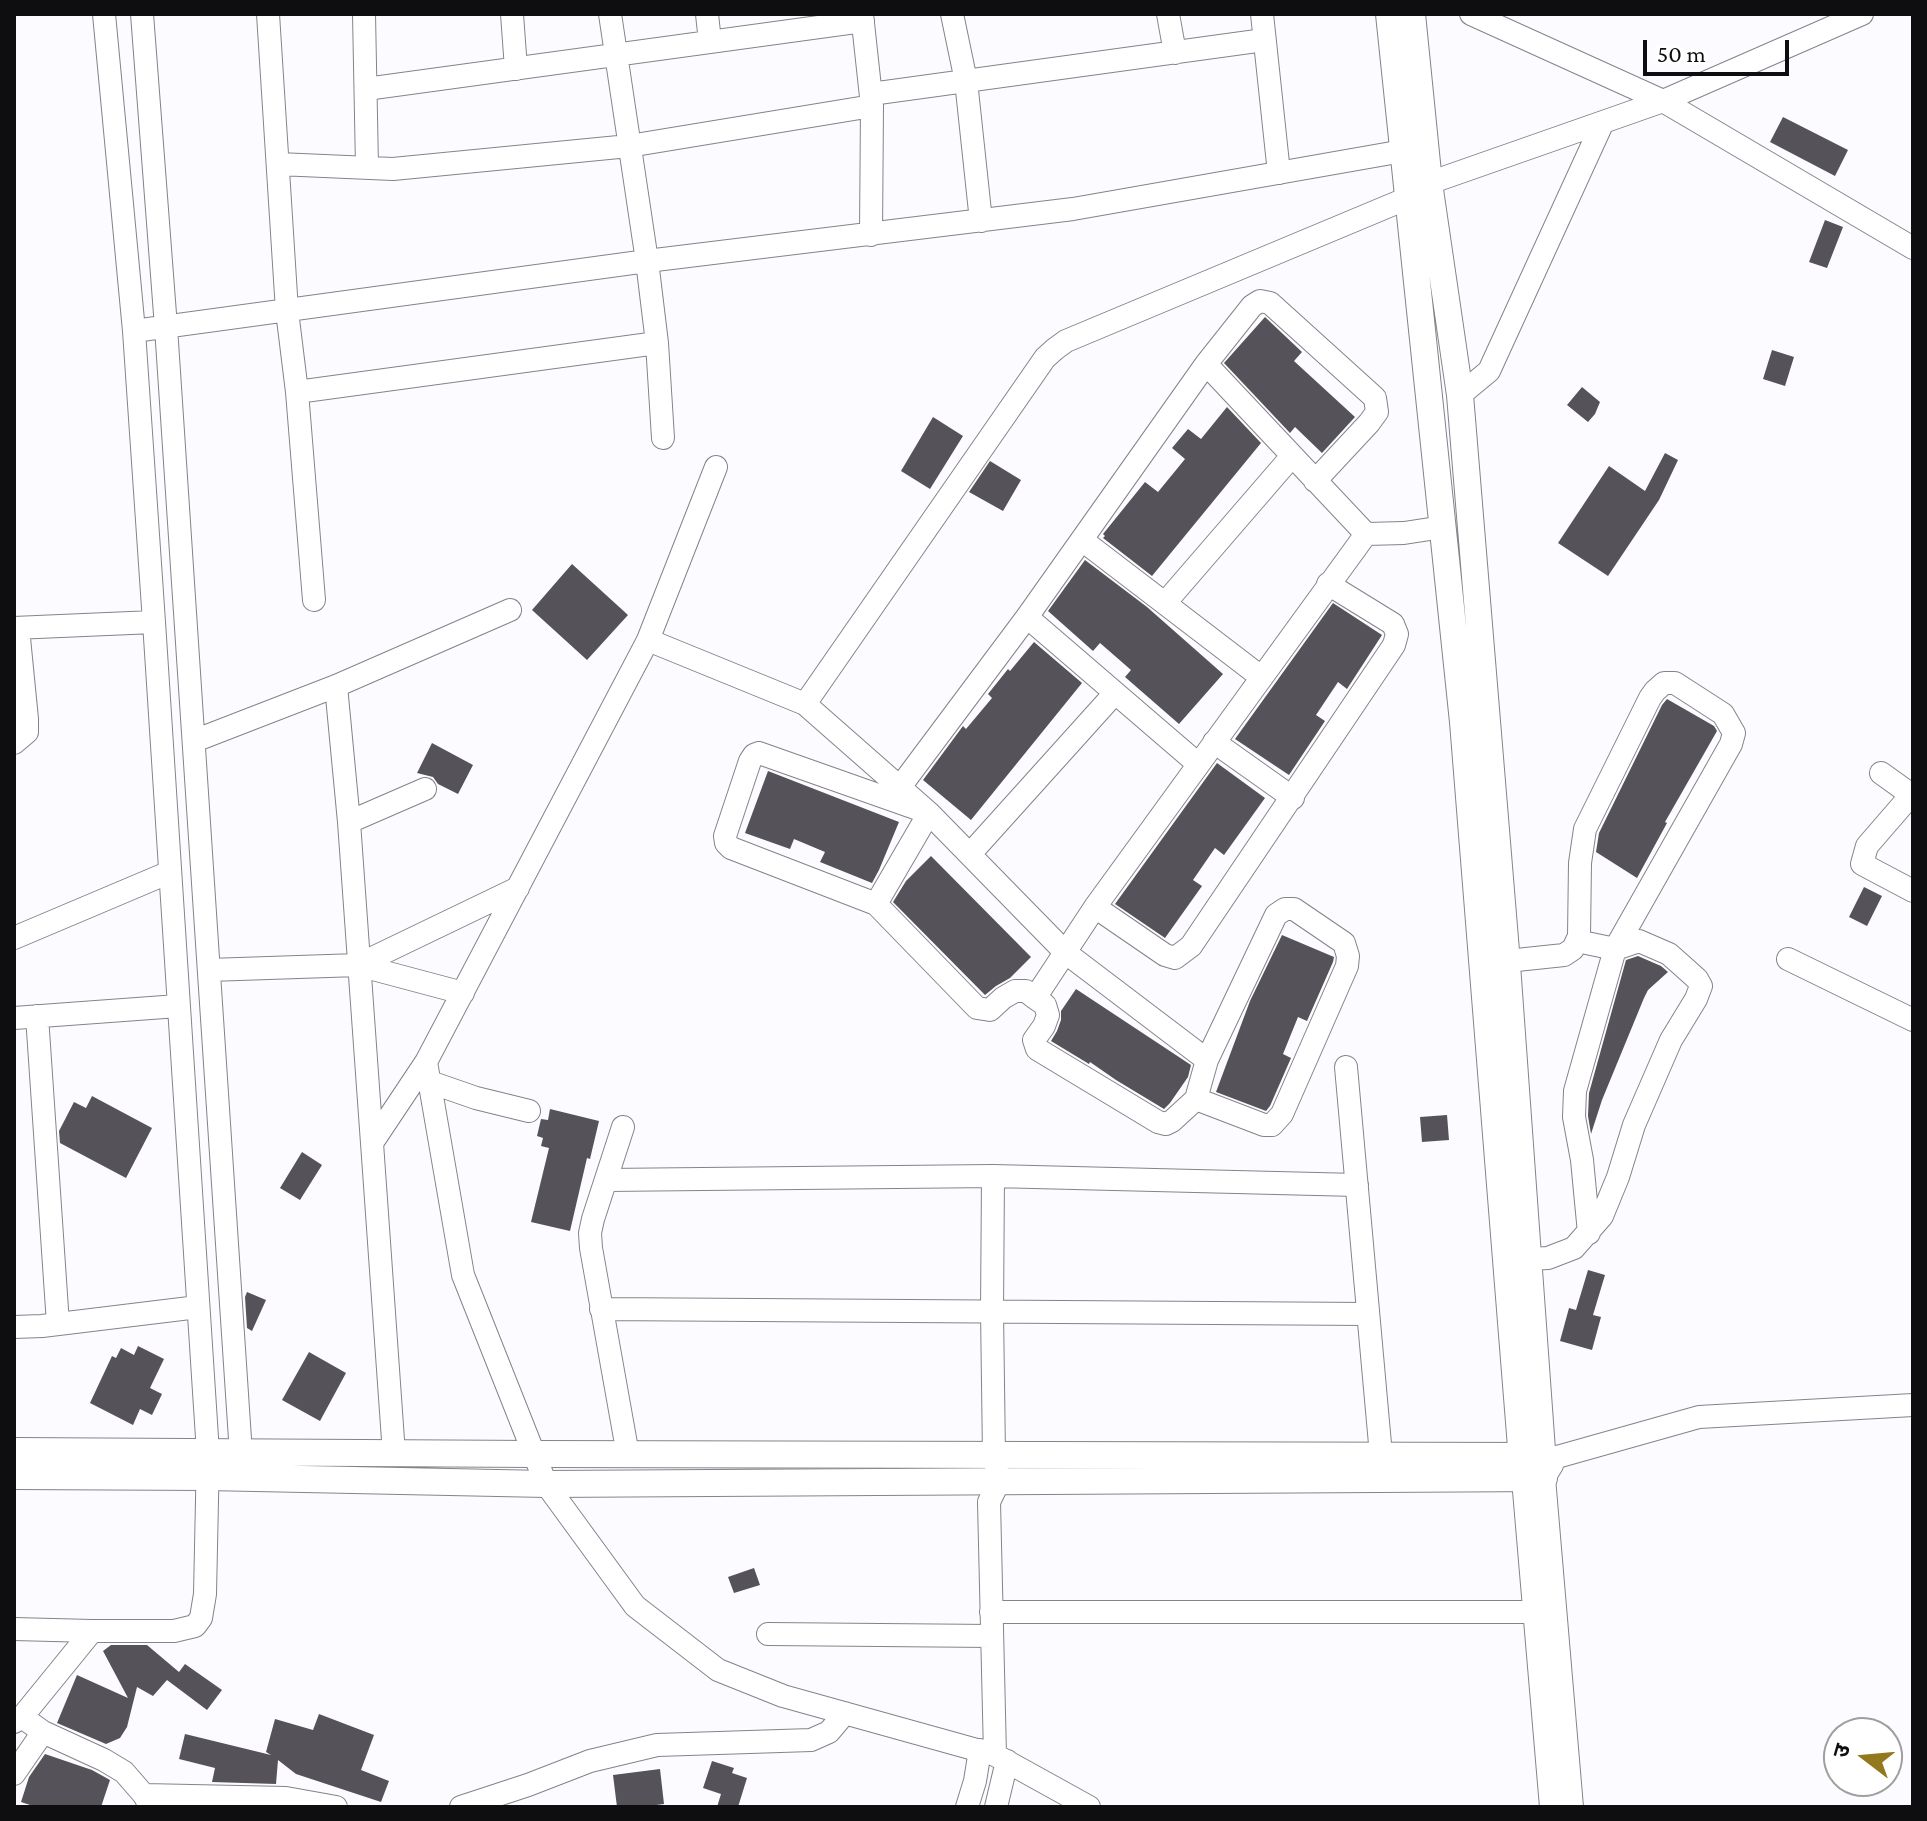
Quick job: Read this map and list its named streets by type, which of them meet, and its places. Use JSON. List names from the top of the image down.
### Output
{
  "scale_bar": "50 m",
  "north": "left"
}
